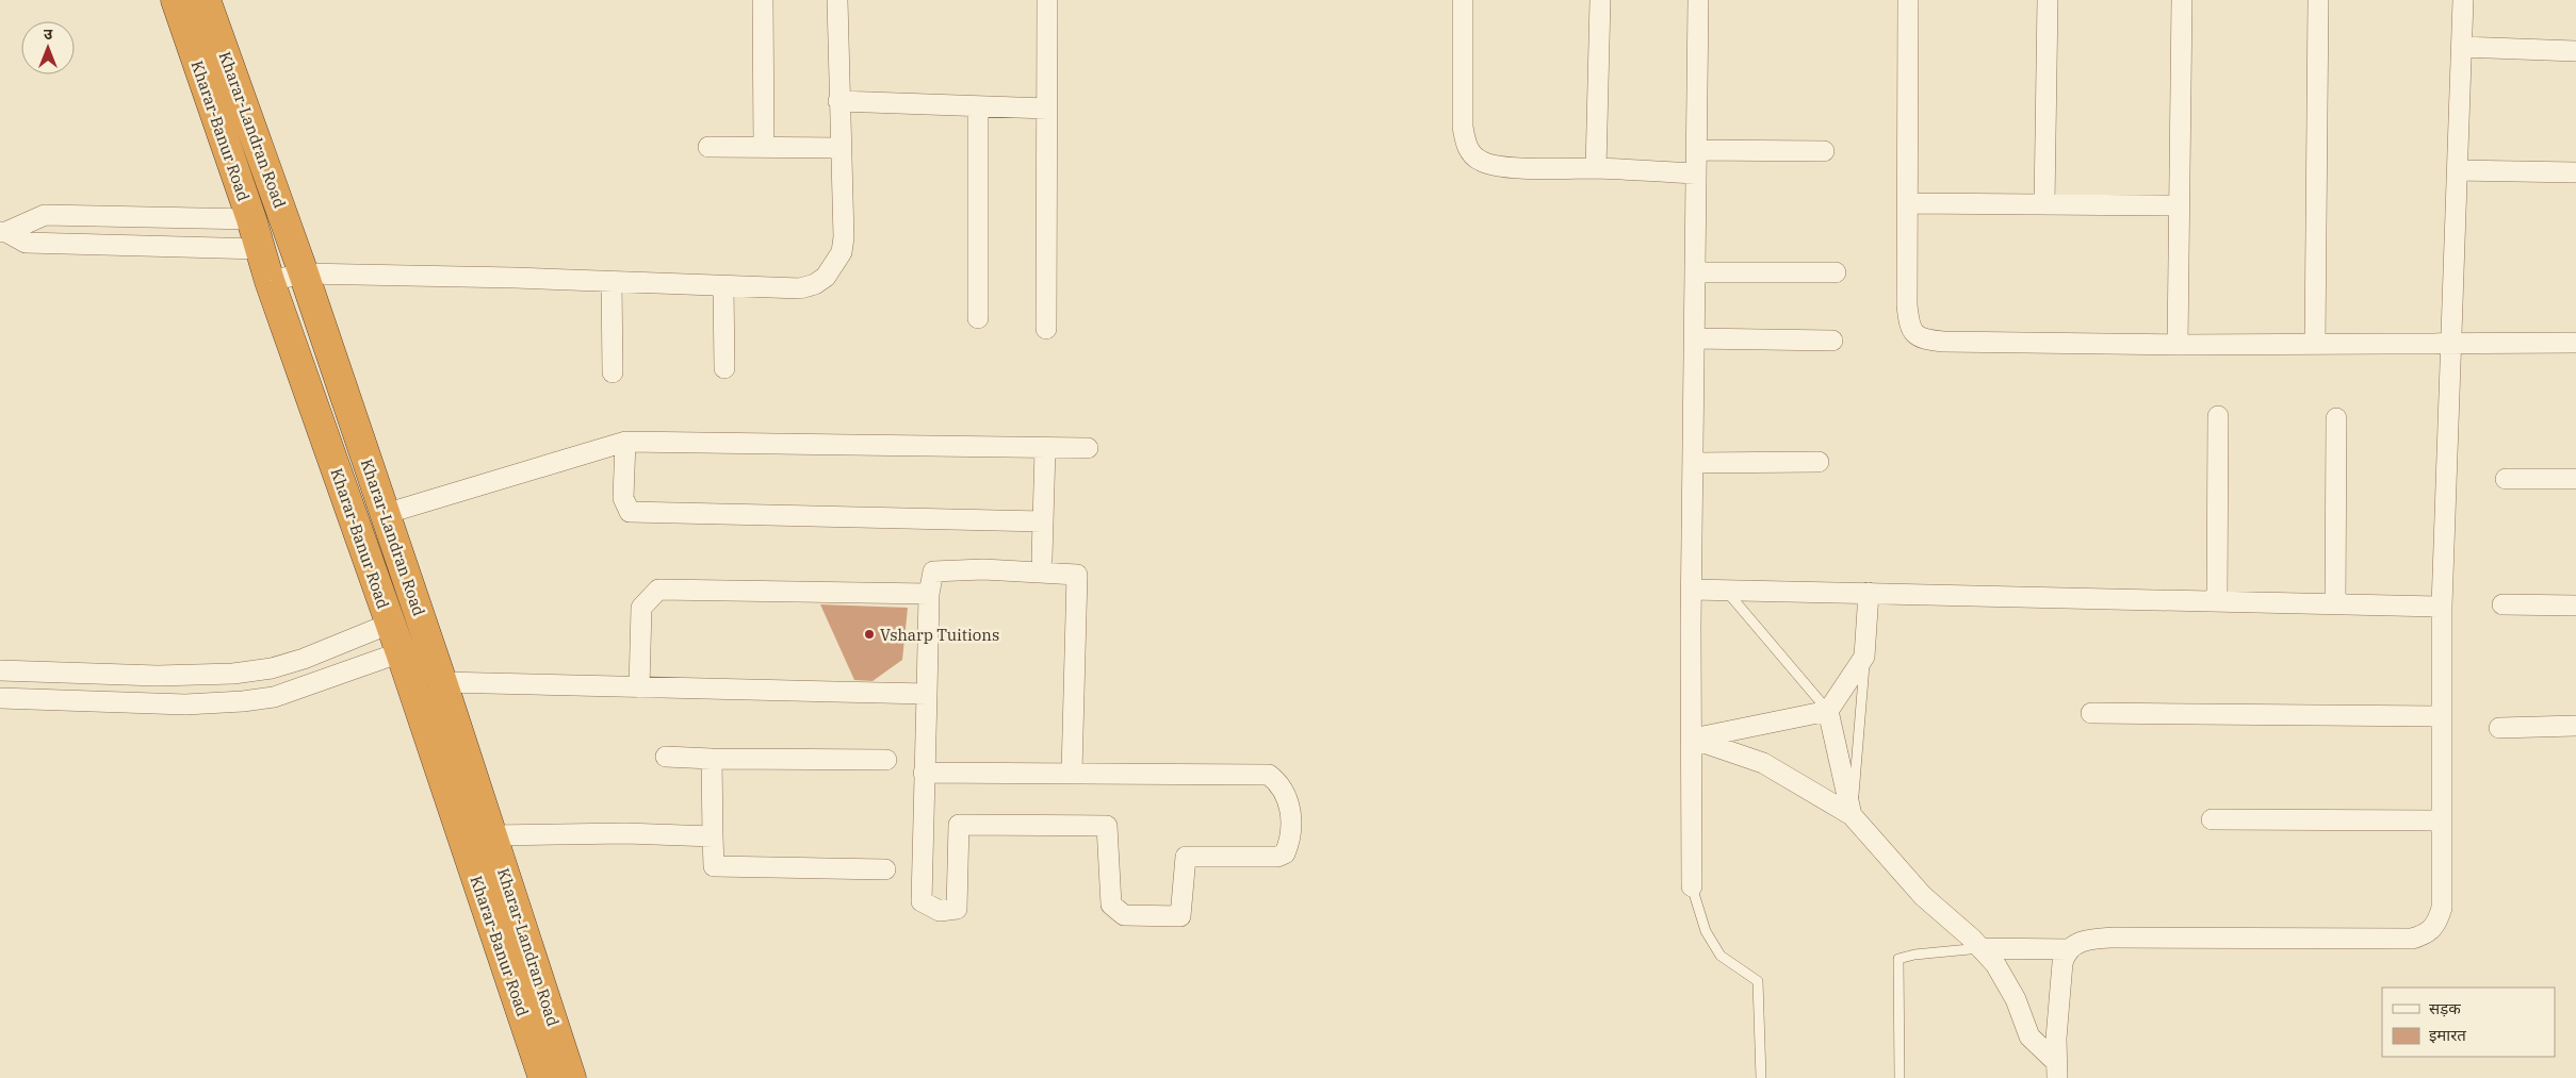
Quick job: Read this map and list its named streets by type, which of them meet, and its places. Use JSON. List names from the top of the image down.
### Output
{
  "streets": {
    "highway": ["Kharar-Landran Road", "Kharar-Banur Road"]
  },
  "places": ["Vsharp Tuitions"],
  "legend": ["सड़क", "इमारत"],
  "north": "top"
}
